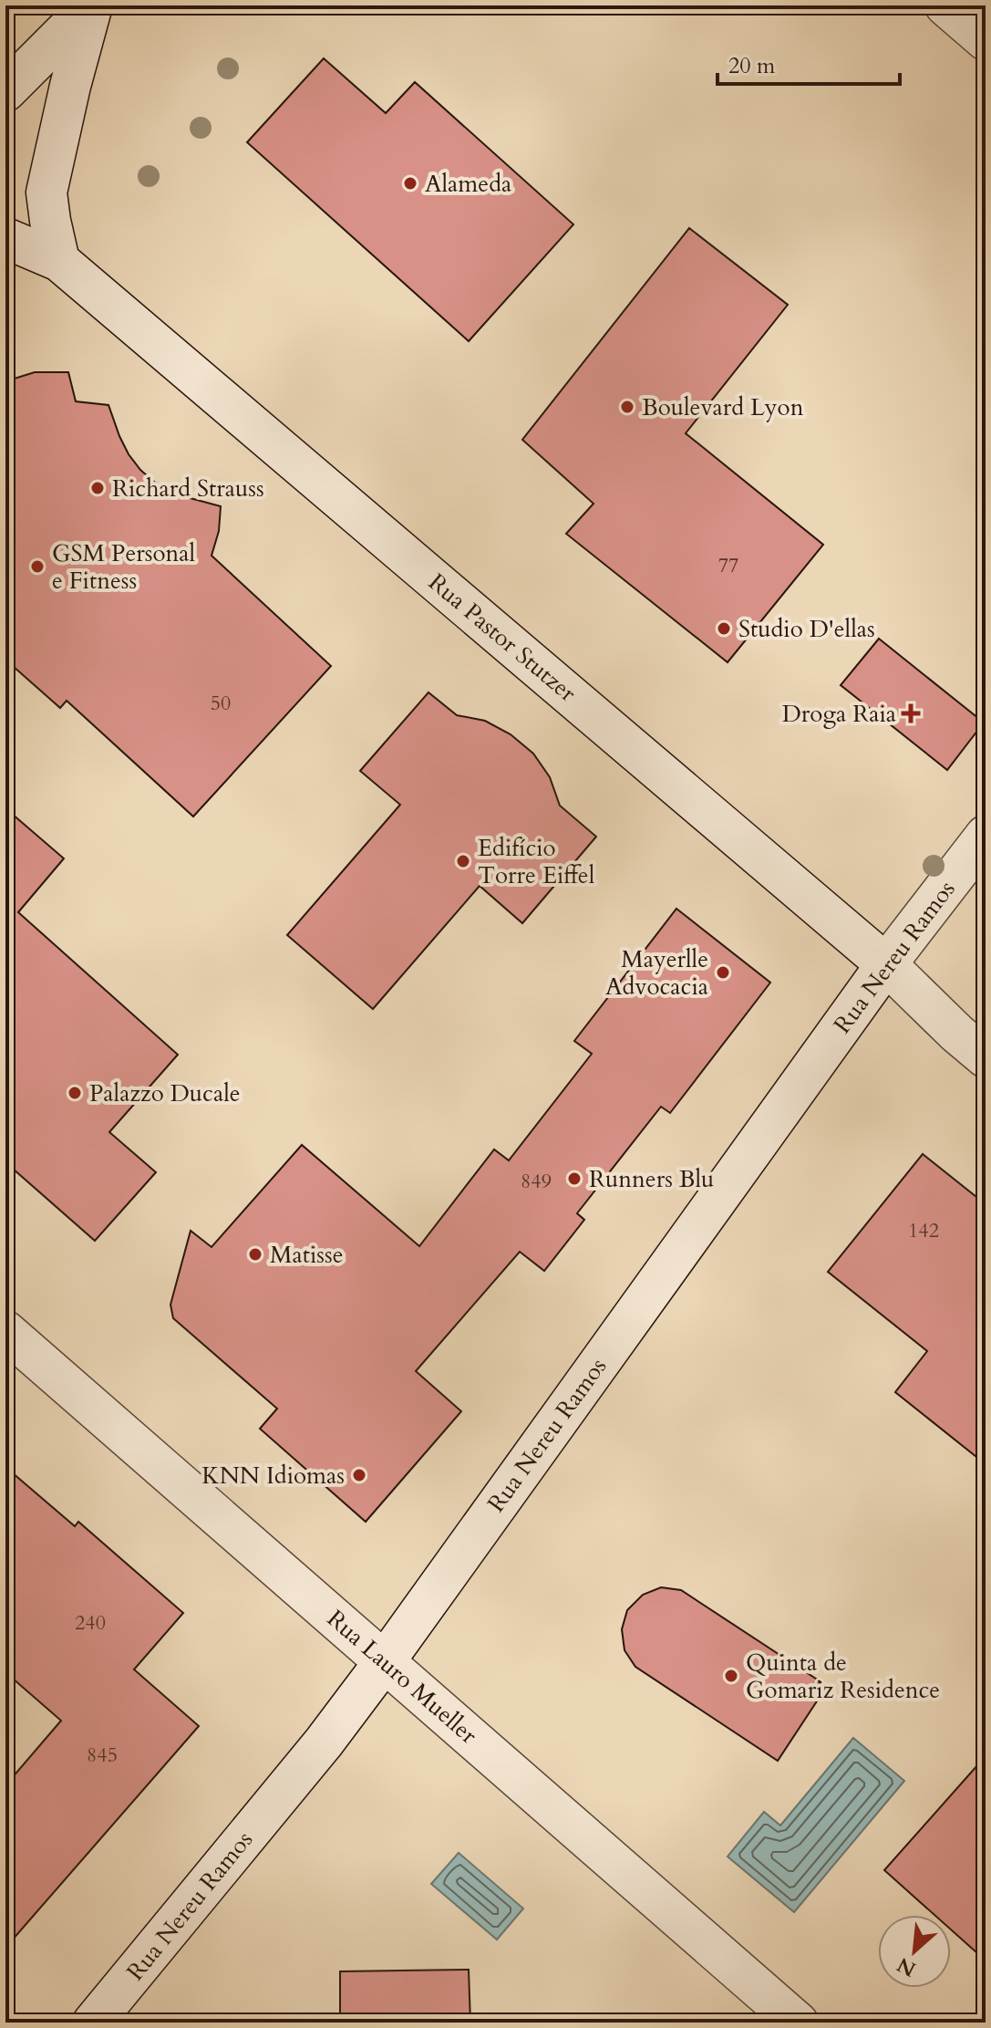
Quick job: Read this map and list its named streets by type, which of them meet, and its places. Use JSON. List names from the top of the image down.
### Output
{
  "streets": {
    "main road": ["Rua Pastor Stutzer", "Rua Nereu Ramos", "Rua Lauro Mueller"]
  },
  "crossings": [
    ["Rua Pastor Stutzer", "Rua Nereu Ramos"],
    ["Rua Nereu Ramos", "Rua Lauro Mueller"]
  ],
  "places": {
    "other": [
      "Alameda",
      "Boulevard Lyon",
      "Richard Strauss",
      "GSM Personal e Fitness",
      "Studio D'ellas",
      "Edifício Torre Eiffel",
      "Mayerlle Advocacia",
      "Palazzo Ducale",
      "Runners Blu",
      "Matisse",
      "KNN Idiomas",
      "Quinta de Gomariz Residence"
    ],
    "health": ["Droga Raia"]
  },
  "house_numbers": [
    "77",
    "50",
    "849",
    "142",
    "240",
    "845"
  ],
  "scale_bar": "20 m",
  "north": "bottom left"
}
